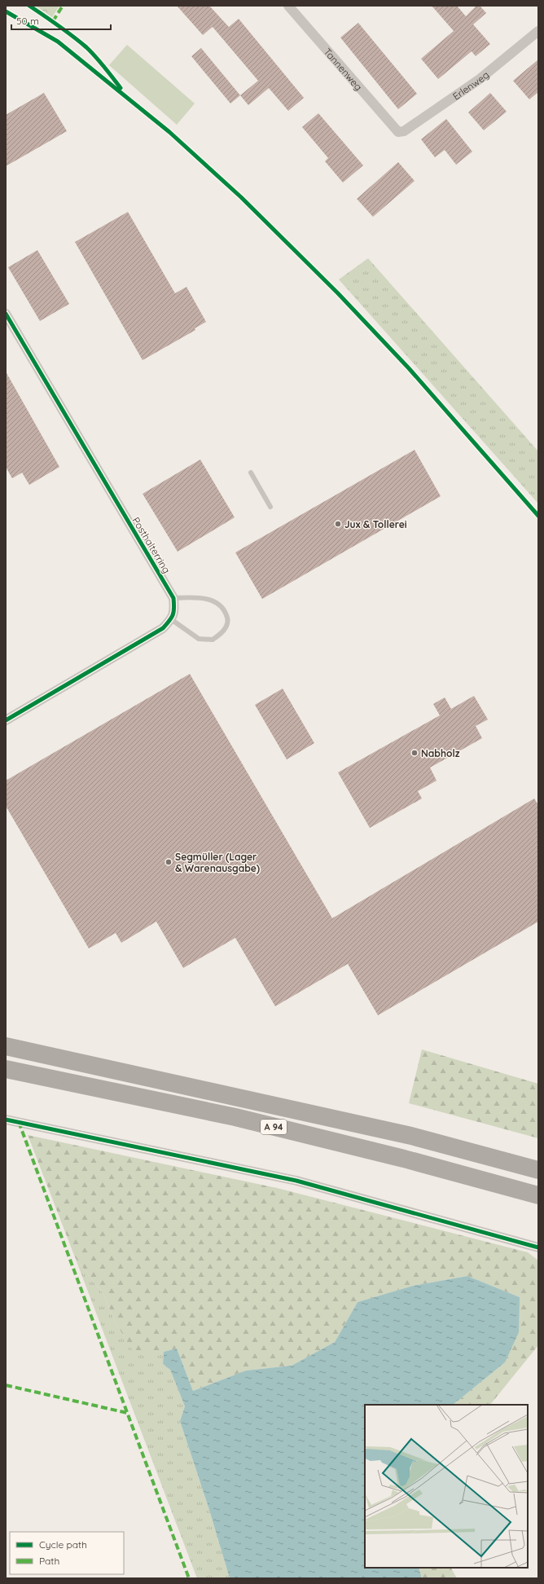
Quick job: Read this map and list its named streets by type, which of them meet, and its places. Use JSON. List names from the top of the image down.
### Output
{
  "streets": {
    "highway": ["A 94"],
    "street": ["Tannenweg", "Erlenweg", "Posthalterring"]
  },
  "crossings": [
    ["Tannenweg", "Erlenweg"]
  ],
  "places": ["Jux & Tollerei", "Nabholz", "Segmüller (Lager & Warenausgabe)"],
  "legend": ["Cycle path", "Path"],
  "scale_bar": "50 m"
}
